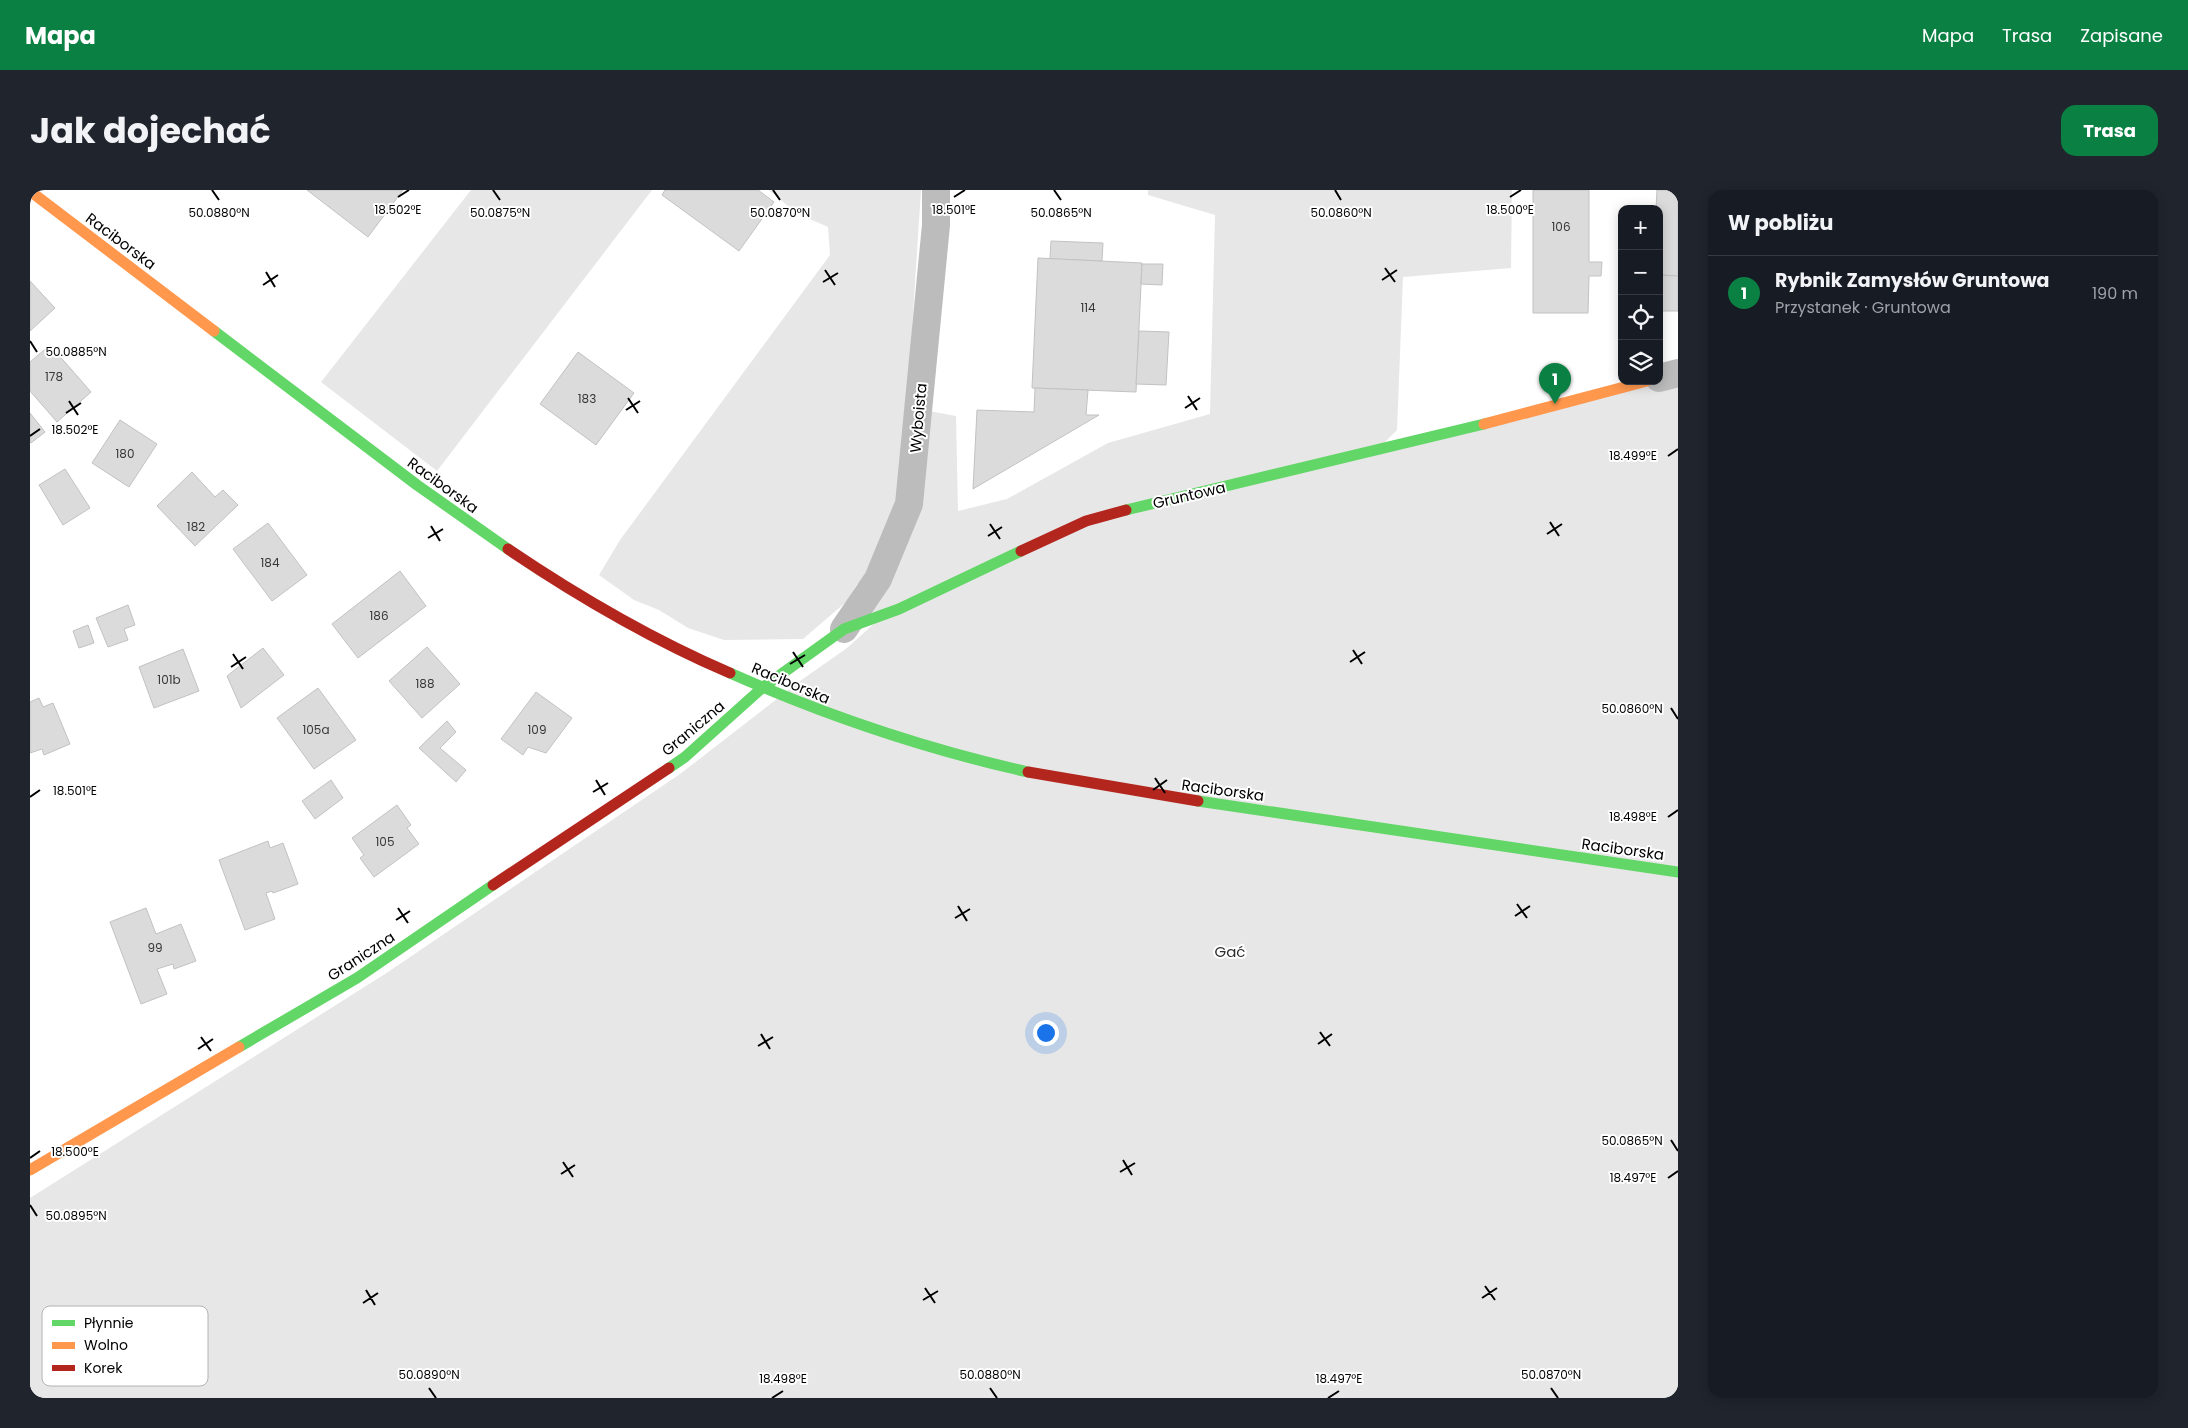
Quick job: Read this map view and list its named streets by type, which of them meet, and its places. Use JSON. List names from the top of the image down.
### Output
{
  "streets": {
    "street": [
      "Raciborska",
      "Wyboista",
      "Gruntowa",
      "Graniczna"
    ]
  },
  "crossings": [
    ["Raciborska", "Gruntowa"],
    ["Raciborska", "Graniczna"],
    ["Wyboista", "Gruntowa"],
    ["Gruntowa", "Graniczna"]
  ],
  "parks": ["Gać"],
  "house_numbers": [
    "106",
    "114",
    "178",
    "183",
    "180",
    "182",
    "184",
    "186",
    "101b",
    "188",
    "105a",
    "109",
    "105",
    "99"
  ],
  "legend": ["Płynnie", "Wolno", "Korek"],
  "page": {
    "header": "Mapa",
    "nav": ["Mapa", "Trasa", "Zapisane"],
    "title": "Jak dojechać",
    "buttons": "Trasa",
    "heading": "W pobliżu",
    "map_buttons": ["+", "−"],
    "list": [
      {
        "mark": "1",
        "name": "Rybnik Zamysłów Gruntowa",
        "note": "Przystanek · Gruntowa",
        "value": "190 m"
      }
    ],
    "pins": "1"
  },
  "coordinates": [
    "18.502°E",
    "18.501°E",
    "18.500°E",
    "50.0880°N",
    "50.0875°N",
    "50.0870°N",
    "50.0865°N",
    "50.0860°N",
    "50.0885°N",
    "18.499°E",
    "18.498°E",
    "18.497°E",
    "50.0895°N",
    "50.0890°N"
  ]
}
